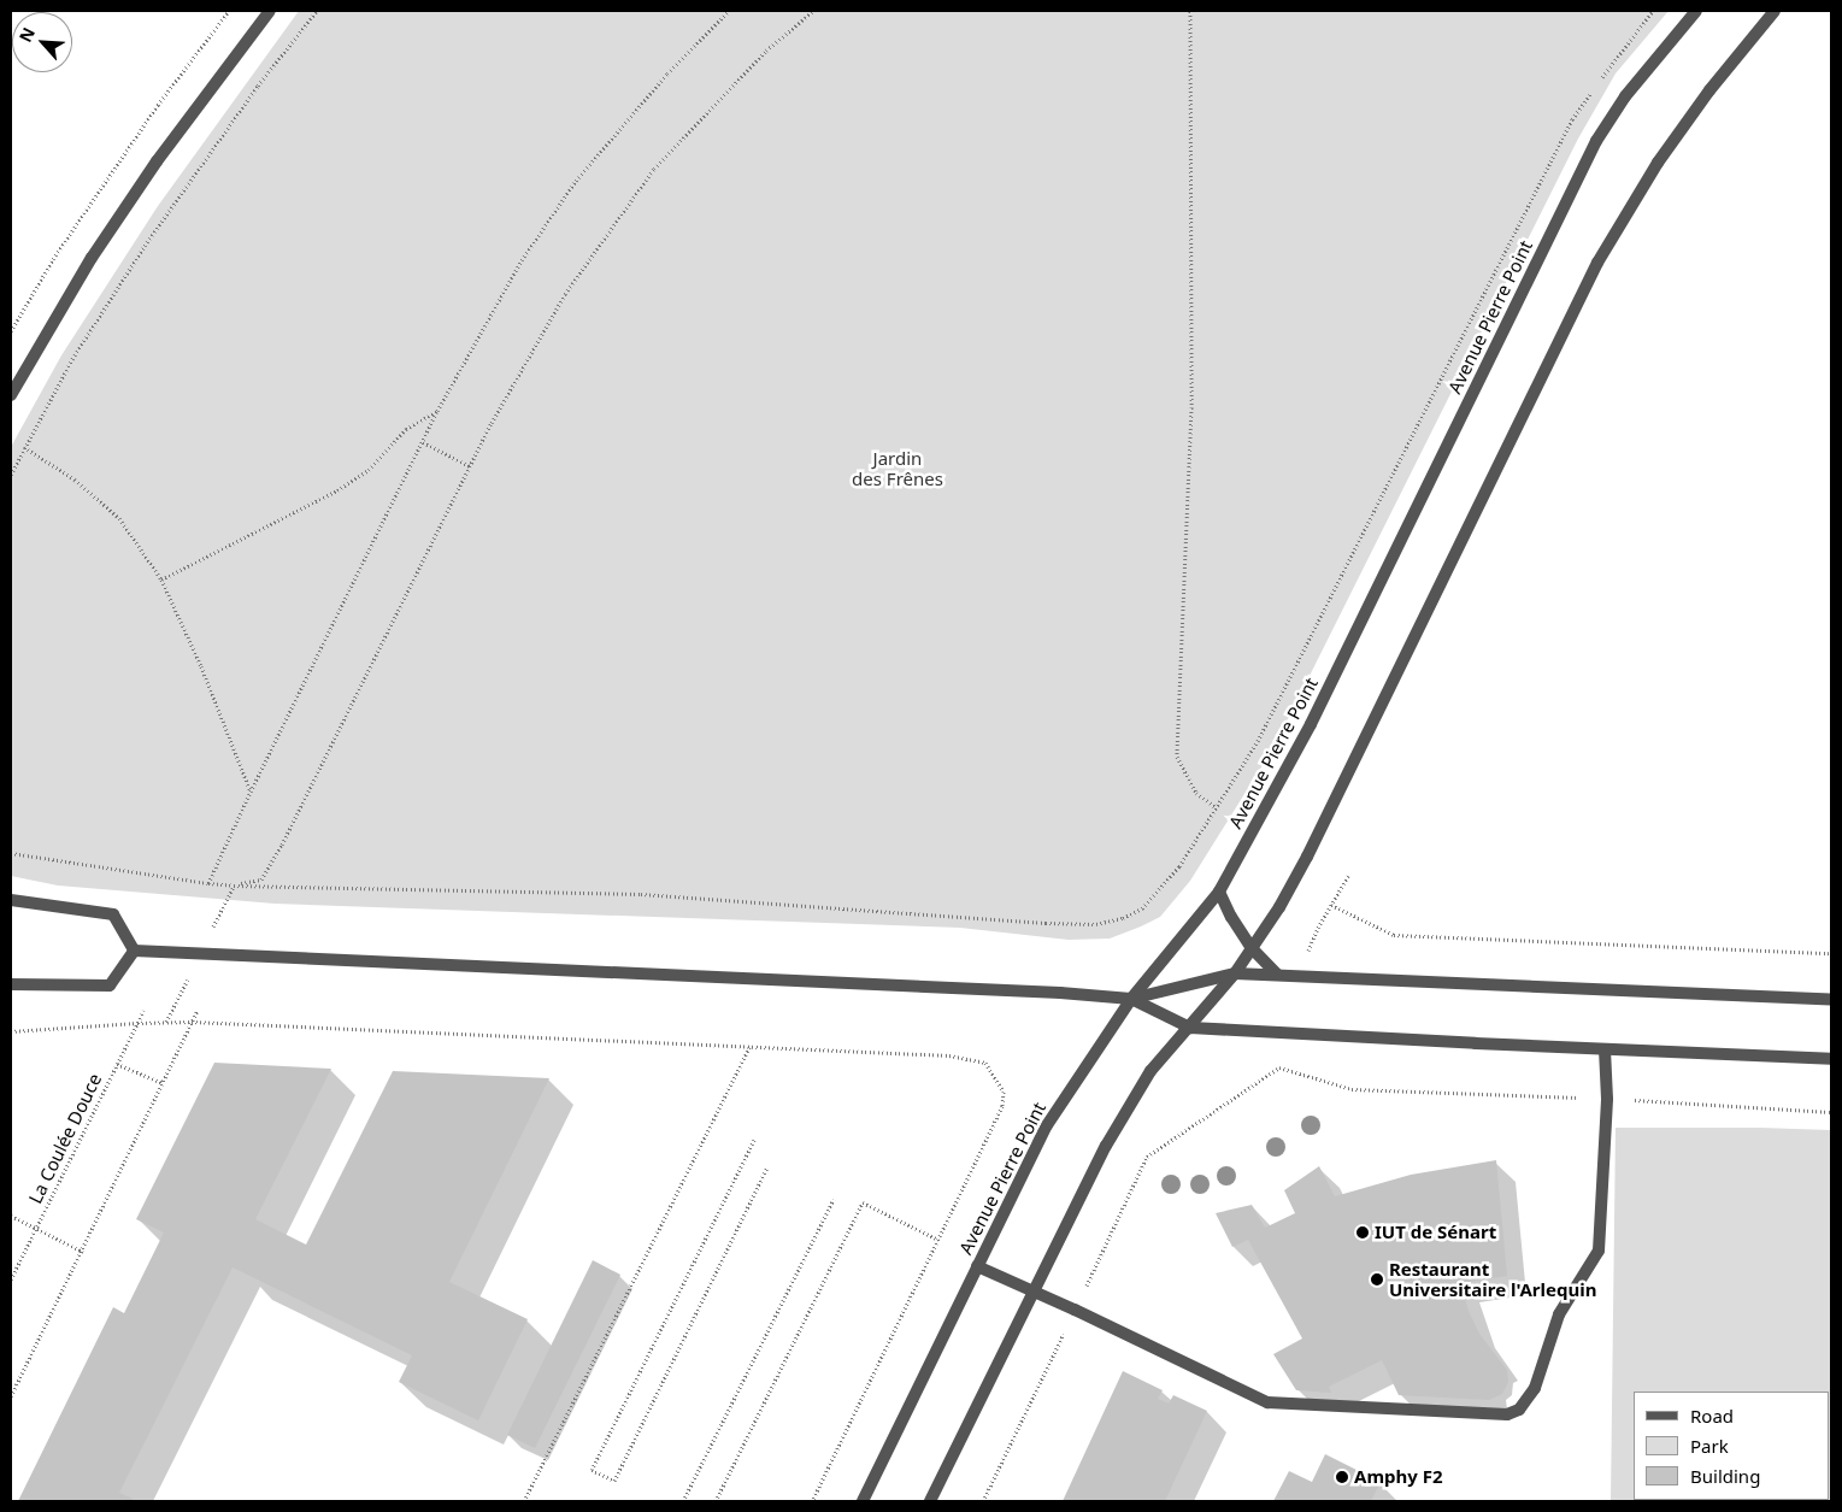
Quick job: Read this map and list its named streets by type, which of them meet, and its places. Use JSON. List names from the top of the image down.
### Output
{
  "streets": {
    "street": ["Avenue Pierre Point"],
    "path": ["La Coulée Douce"]
  },
  "parks": ["Jardin des Frênes"],
  "places": ["IUT de Sénart", "Restaurant Universitaire l'Arlequin", "Amphy F2"],
  "legend": ["Road", "Park", "Building"],
  "north": "top left"
}
